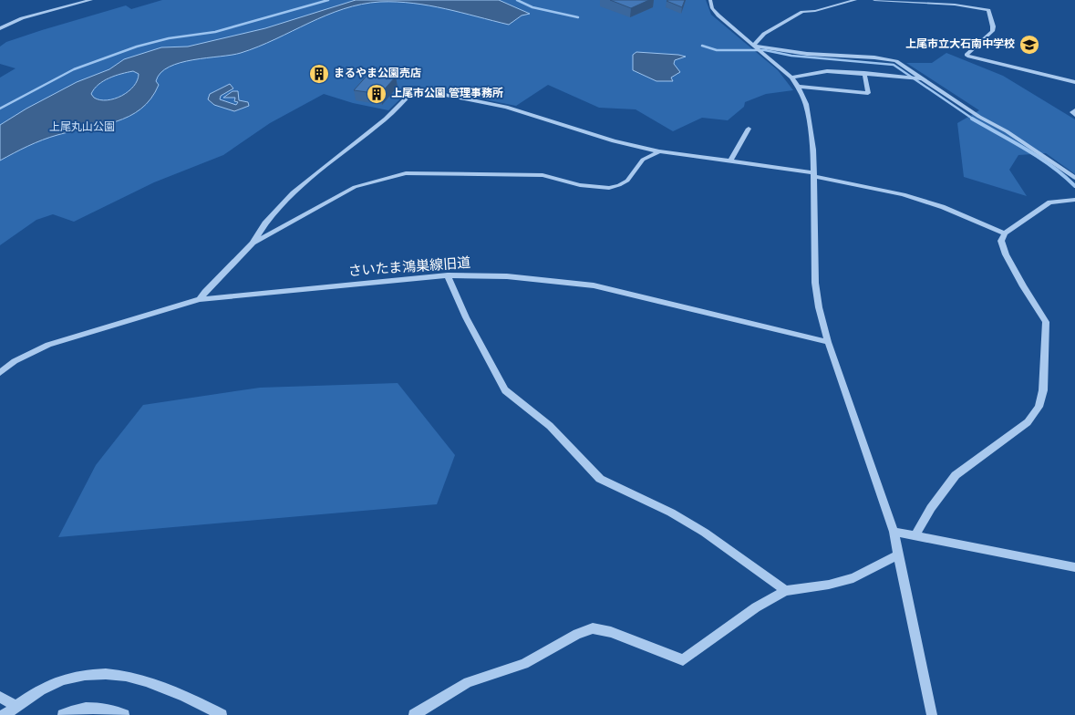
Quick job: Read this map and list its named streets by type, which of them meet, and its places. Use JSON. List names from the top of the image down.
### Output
{
  "streets": {
    "street": ["さいたま鴻巣線旧道"]
  },
  "parks": ["上尾丸山公園"],
  "places": {
    "school or university": ["上尾市立大石南中学校"],
    "building": ["まるやま公園売店", "上尾市公園 管理事務所"]
  }
}
